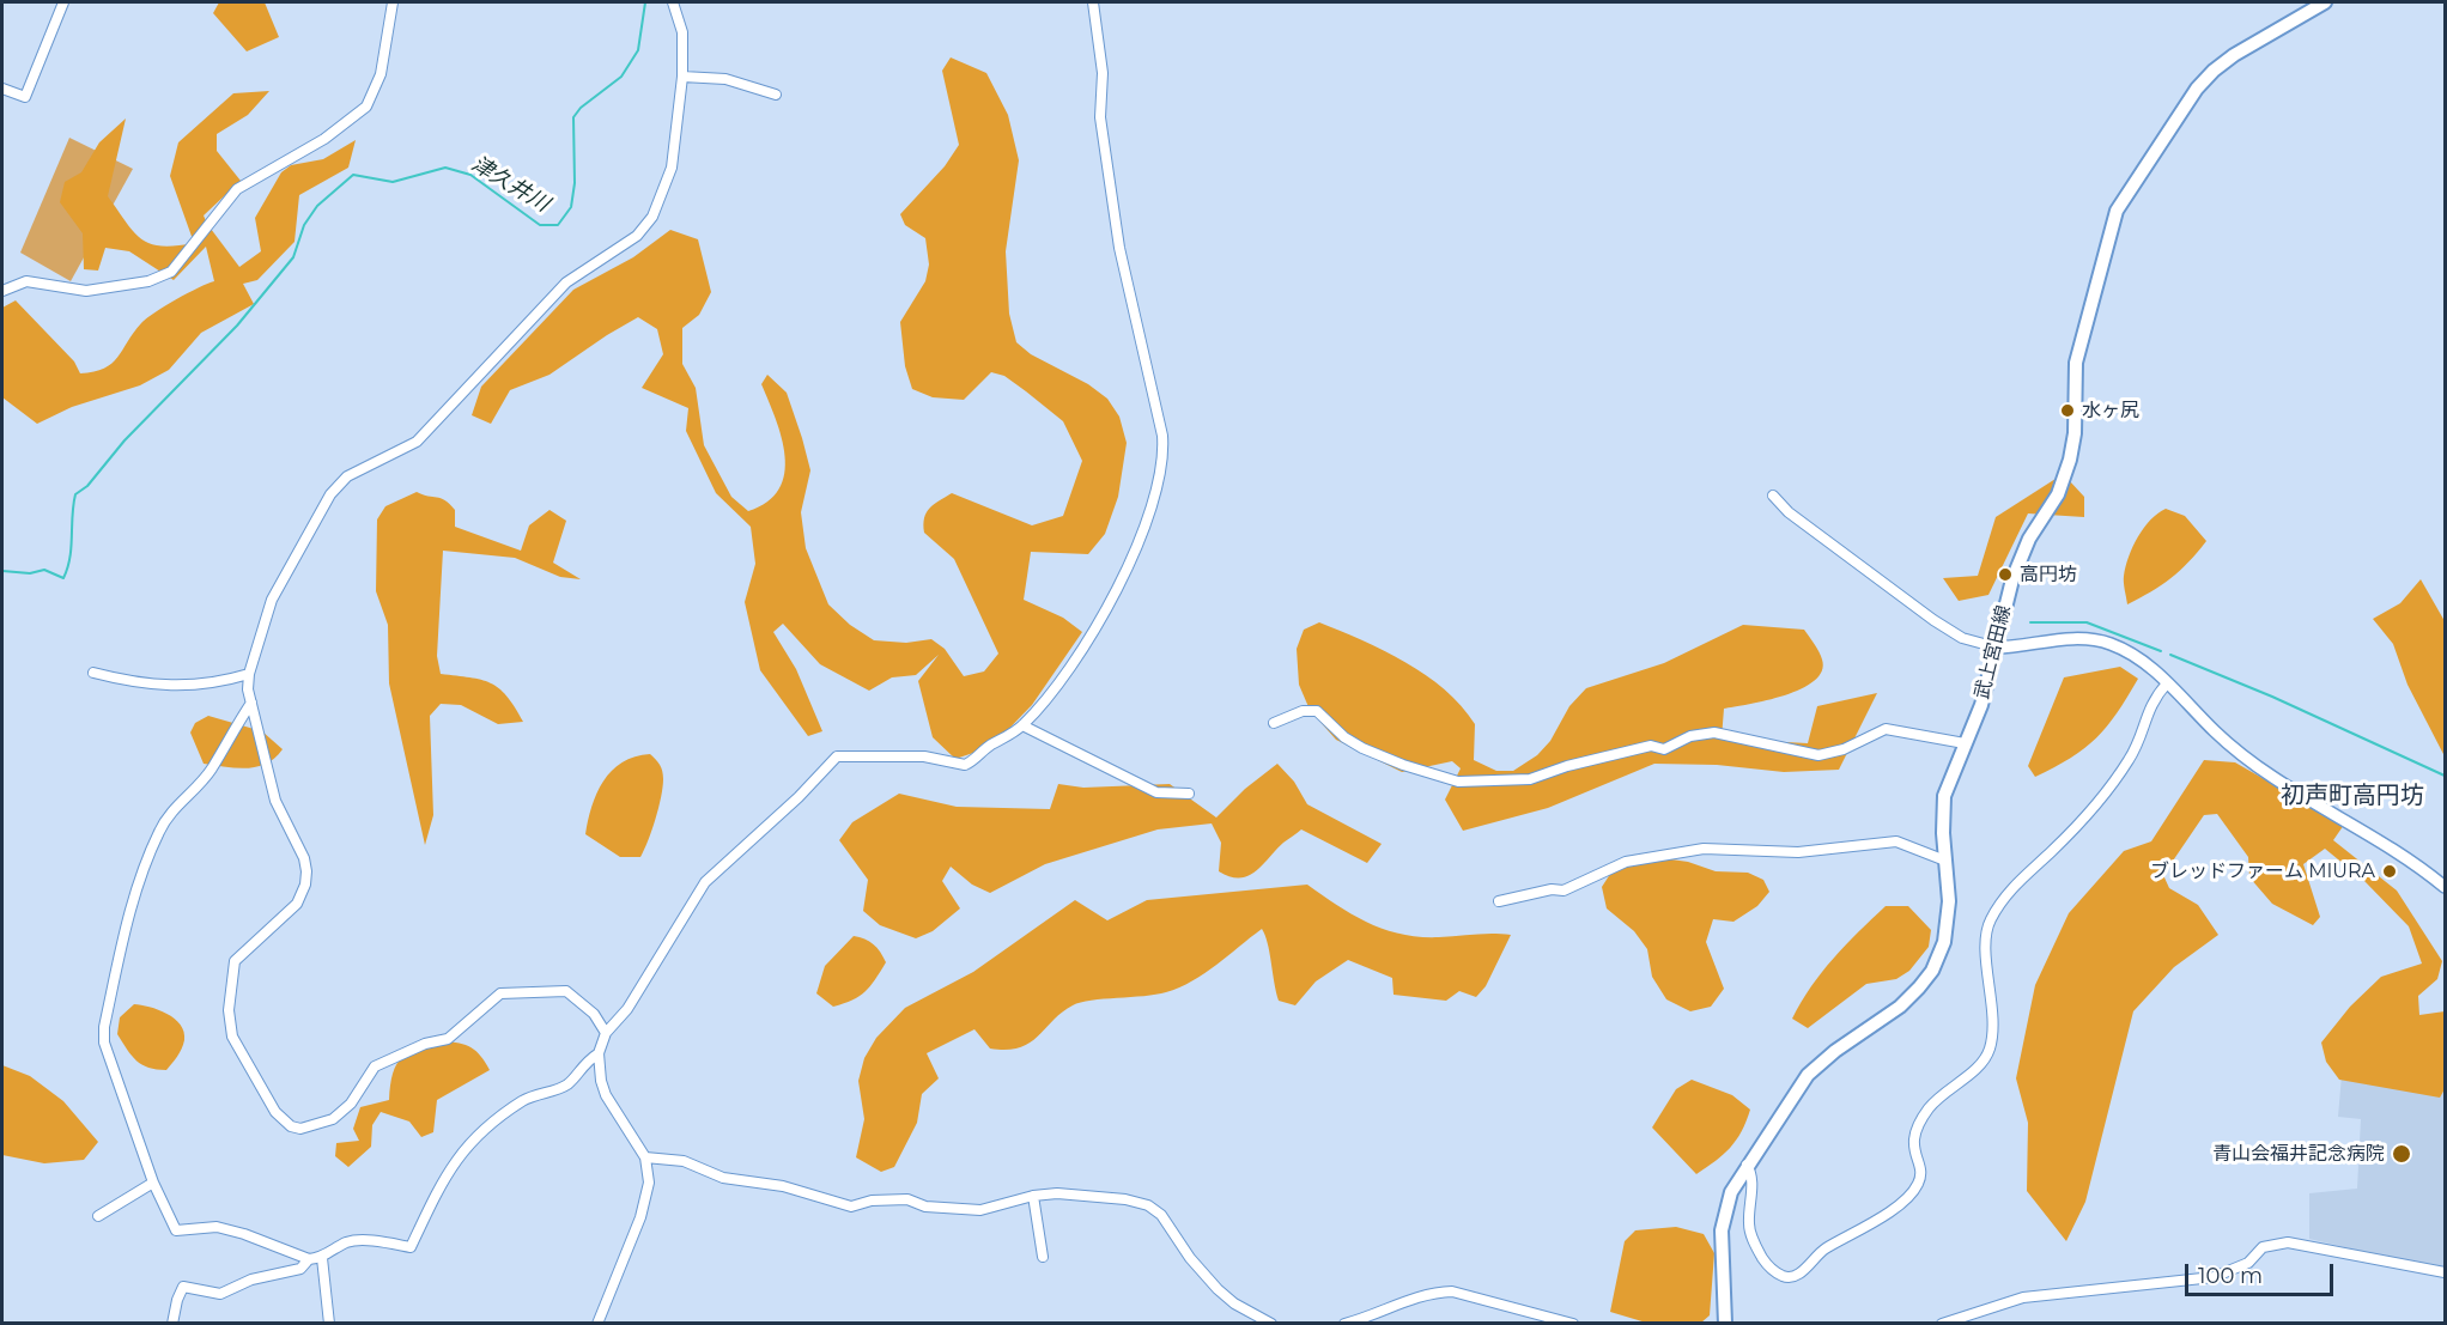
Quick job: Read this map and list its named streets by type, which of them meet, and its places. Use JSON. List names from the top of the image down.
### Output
{
  "streets": {
    "main road": ["武上宮田線"]
  },
  "districts": ["初声町高円坊"],
  "water": ["津久井川"],
  "places": [
    "水ヶ尻",
    "高円坊",
    "ブレッドファーム MIURA",
    "青山会福井記念病院"
  ],
  "scale_bar": "100 m"
}
